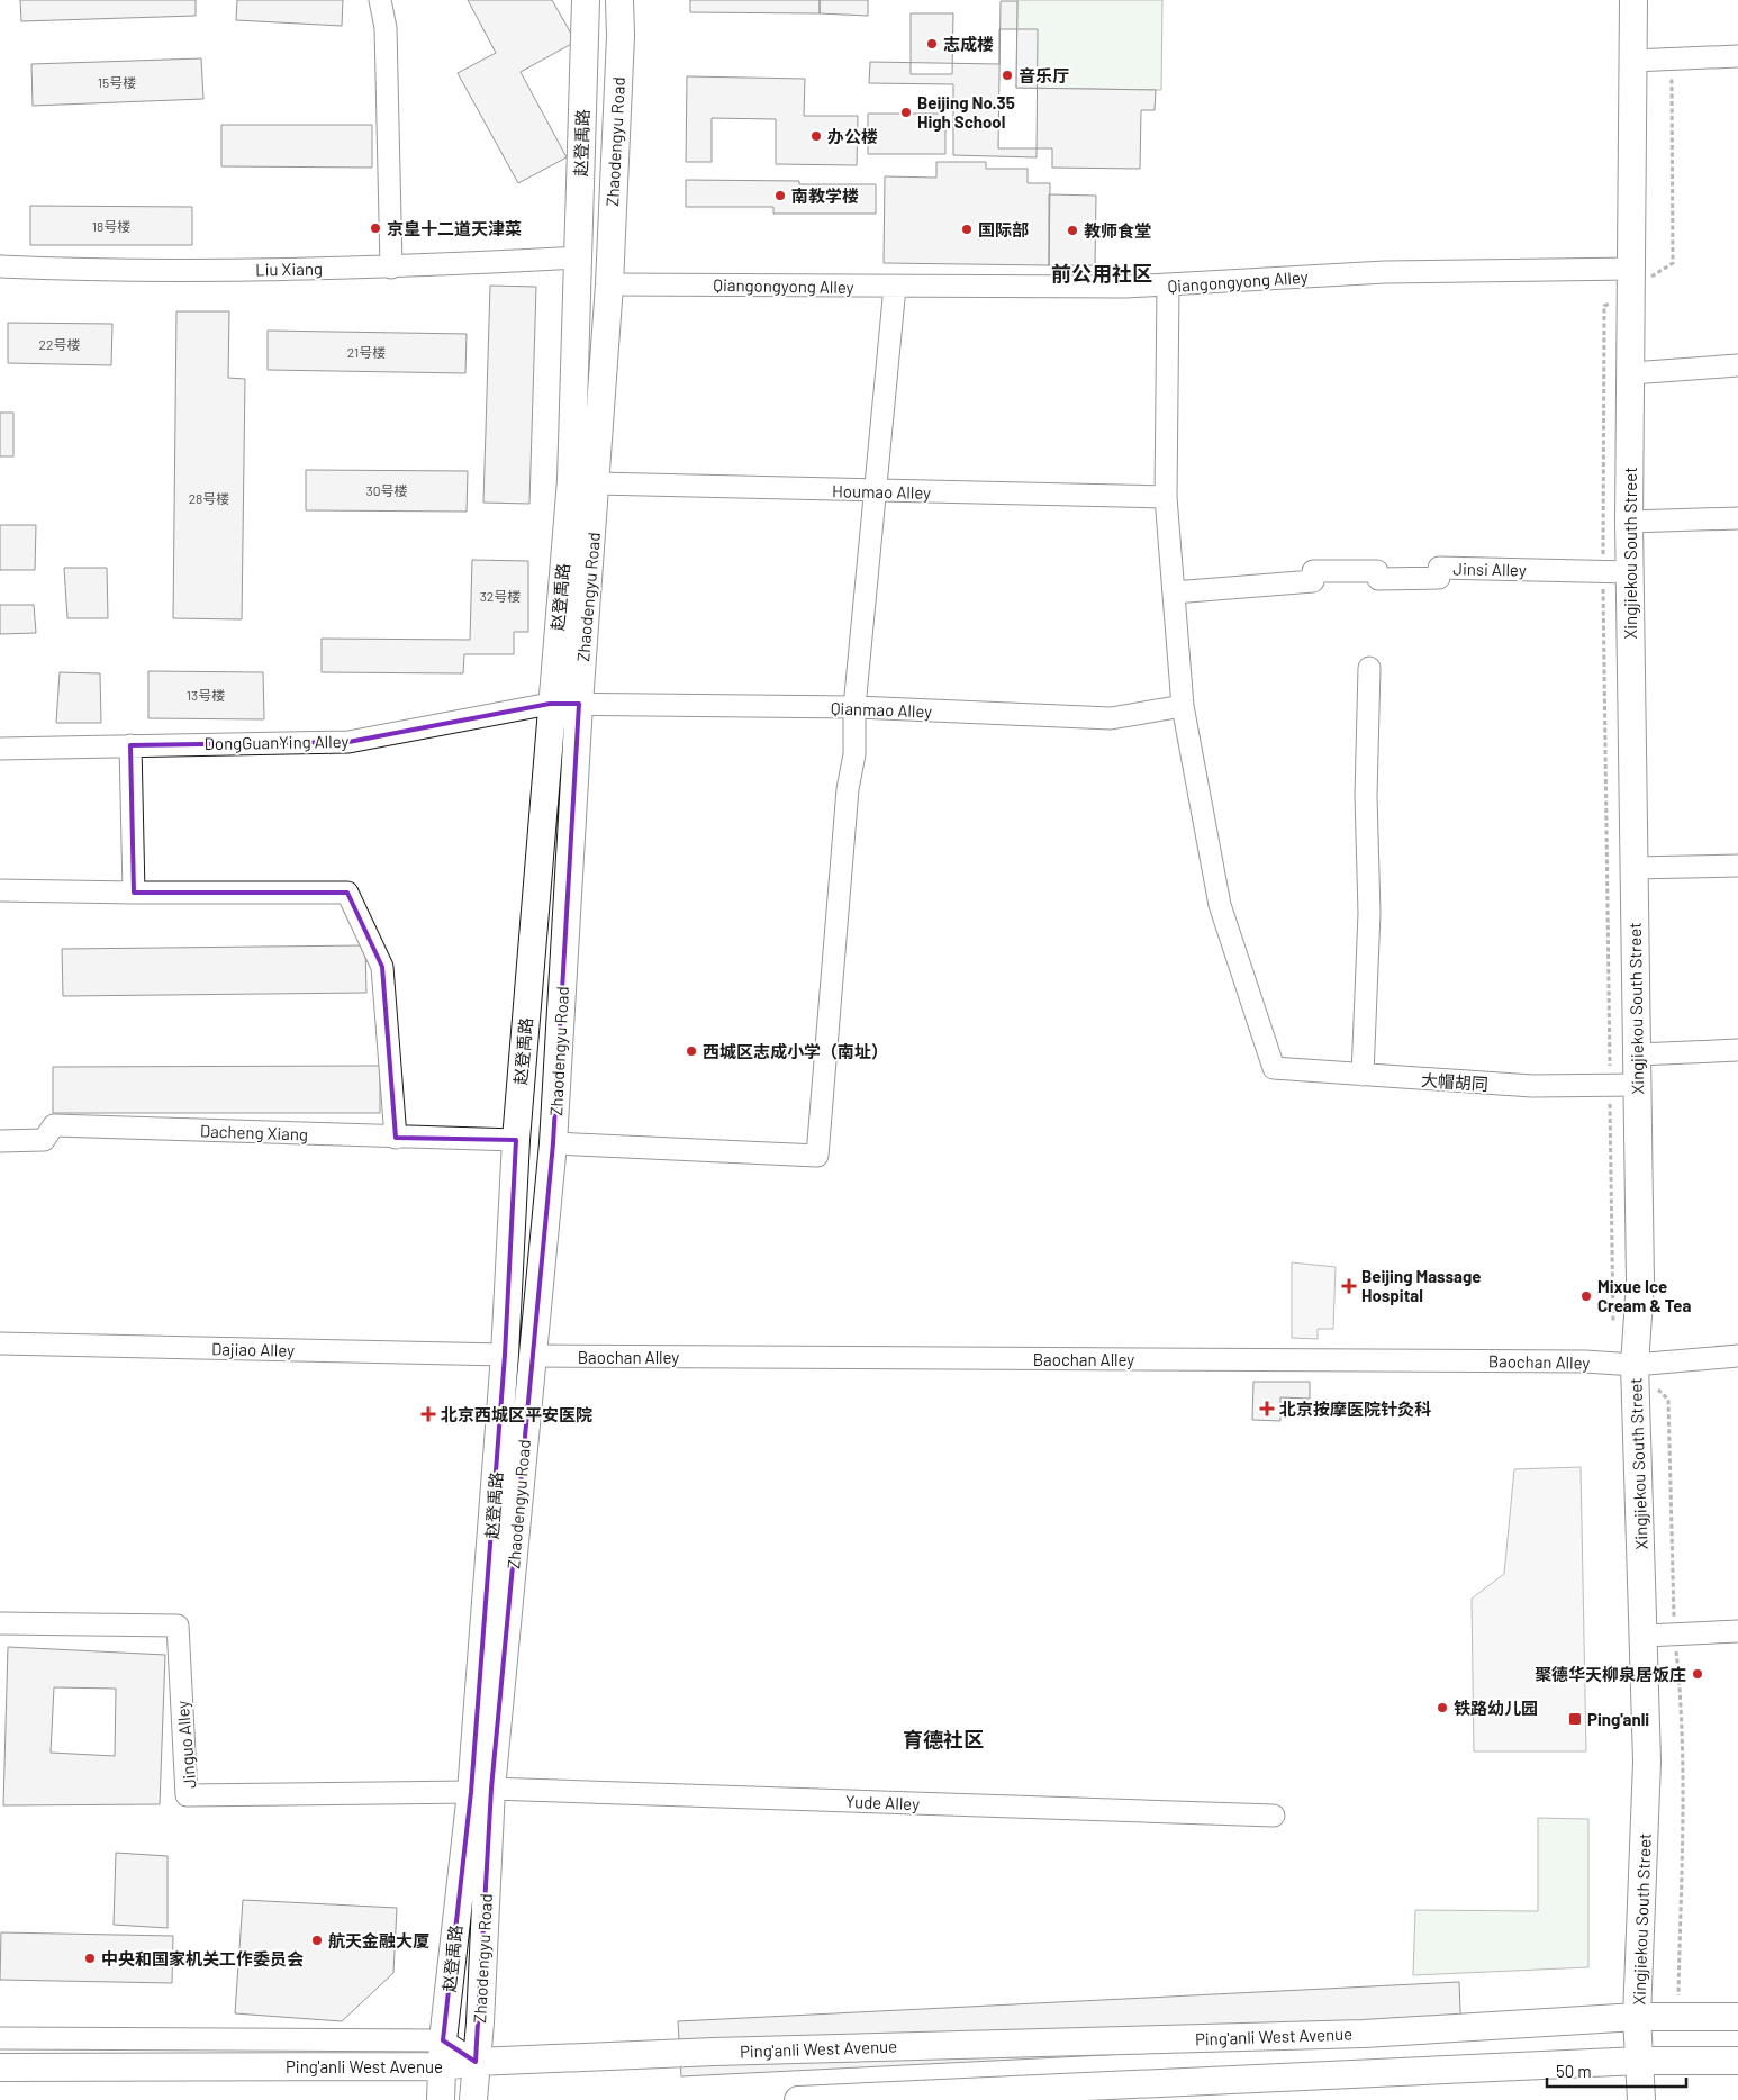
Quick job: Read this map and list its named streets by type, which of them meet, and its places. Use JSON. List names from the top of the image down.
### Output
{
  "streets": {
    "main road": [
      "Zhaodengyu Road",
      "赵登禹路",
      "Xingjiekou South Street",
      "Ping'anli West Avenue"
    ],
    "street": [
      "Liu Xiang",
      "Qiangongyong Alley",
      "Houmao Alley",
      "Jinsi Alley",
      "Qianmao Alley",
      "DongGuanYing Alley",
      "大帽胡同",
      "Dacheng Xiang",
      "Dajiao Alley",
      "Baochan Alley",
      "Jinguo Alley",
      "Yude Alley"
    ]
  },
  "crossings": [
    ["Zhaodengyu Road", "赵登禹路"],
    ["Zhaodengyu Road", "Qiangongyong Alley"],
    ["Zhaodengyu Road", "Houmao Alley"],
    ["Zhaodengyu Road", "Qianmao Alley"],
    ["Zhaodengyu Road", "Baochan Alley"],
    ["Zhaodengyu Road", "Jinguo Alley"],
    ["Zhaodengyu Road", "Yude Alley"],
    ["Zhaodengyu Road", "Ping'anli West Avenue"],
    ["赵登禹路", "Liu Xiang"],
    ["赵登禹路", "Qianmao Alley"],
    ["赵登禹路", "DongGuanYing Alley"],
    ["赵登禹路", "Dacheng Xiang"],
    ["赵登禹路", "Dajiao Alley"],
    ["赵登禹路", "Jinguo Alley"],
    ["赵登禹路", "Yude Alley"],
    ["赵登禹路", "Ping'anli West Avenue"],
    ["Qiangongyong Alley", "Xingjiekou South Street"],
    ["Xingjiekou South Street", "Jinsi Alley"],
    ["Xingjiekou South Street", "大帽胡同"],
    ["Xingjiekou South Street", "Baochan Alley"],
    ["Xingjiekou South Street", "Ping'anli West Avenue"],
    ["Qianmao Alley", "DongGuanYing Alley"],
    ["Qianmao Alley", "大帽胡同"],
    ["Jinguo Alley", "Yude Alley"]
  ],
  "districts": ["前公用社区", "育德社区"],
  "places": {
    "other": [
      "志成楼",
      "音乐厅",
      "Beijing No.35 High School",
      "办公楼",
      "南教学楼",
      "京皇十二道天津菜",
      "国际部",
      "教师食堂",
      "西城区志成小学（南址）",
      "Mixue Ice Cream & Tea",
      "聚德华天柳泉居饭庄",
      "铁路幼儿园",
      "航天金融大厦",
      "中央和国家机关工作委员会"
    ],
    "health": ["Beijing Massage Hospital", "北京按摩医院针灸科", "北京西城区平安医院"],
    "transit": ["Ping'anli"]
  },
  "house_numbers": [
    "15号楼",
    "18号楼",
    "22号楼",
    "21号楼",
    "30号楼",
    "28号楼",
    "32号楼",
    "13号楼"
  ],
  "scale_bar": "50 m"
}
